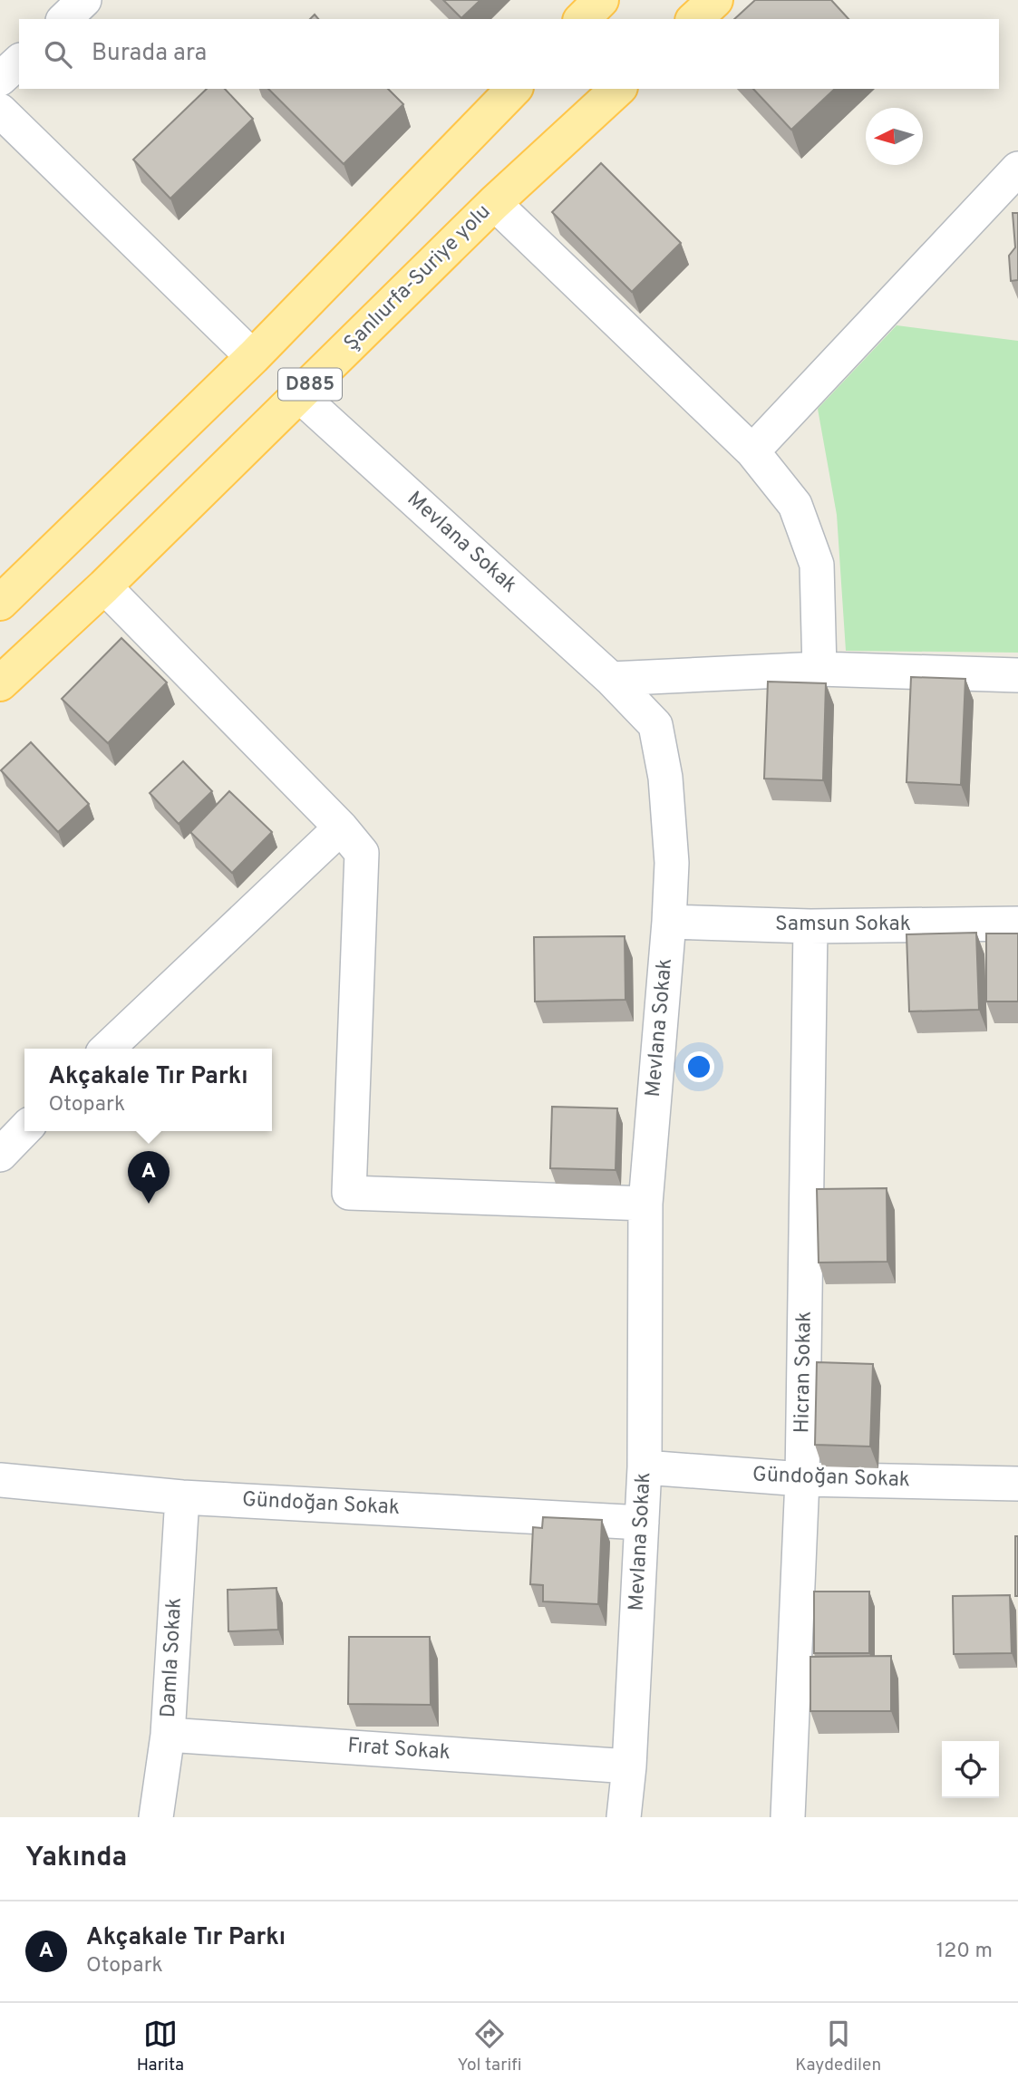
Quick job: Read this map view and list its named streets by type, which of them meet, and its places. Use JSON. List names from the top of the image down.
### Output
{
  "streets": {
    "main road": ["Şanlıurfa-Suriye yolu", "D885"],
    "street": [
      "Mevlana Sokak",
      "Samsun Sokak",
      "Hicran Sokak",
      "Gündoğan Sokak",
      "Damla Sokak",
      "Fırat Sokak"
    ]
  },
  "crossings": [
    ["Şanlıurfa-Suriye yolu", "Mevlana Sokak"],
    ["Mevlana Sokak", "Samsun Sokak"],
    ["Mevlana Sokak", "Gündoğan Sokak"],
    ["Mevlana Sokak", "Fırat Sokak"],
    ["Samsun Sokak", "Hicran Sokak"],
    ["Hicran Sokak", "Gündoğan Sokak"],
    ["Gündoğan Sokak", "Damla Sokak"],
    ["Damla Sokak", "Fırat Sokak"]
  ],
  "north": "left",
  "page": {
    "search": "Burada ara",
    "popup": ["Akçakale Tır Parkı", "Otopark"],
    "pins": "A",
    "heading": "Yakında",
    "list": [
      {
        "mark": "A",
        "name": "Akçakale Tır Parkı",
        "note": "Otopark",
        "value": "120 m"
      }
    ],
    "nav": ["Harita", "Yol tarifi", "Kaydedilen"]
  }
}
